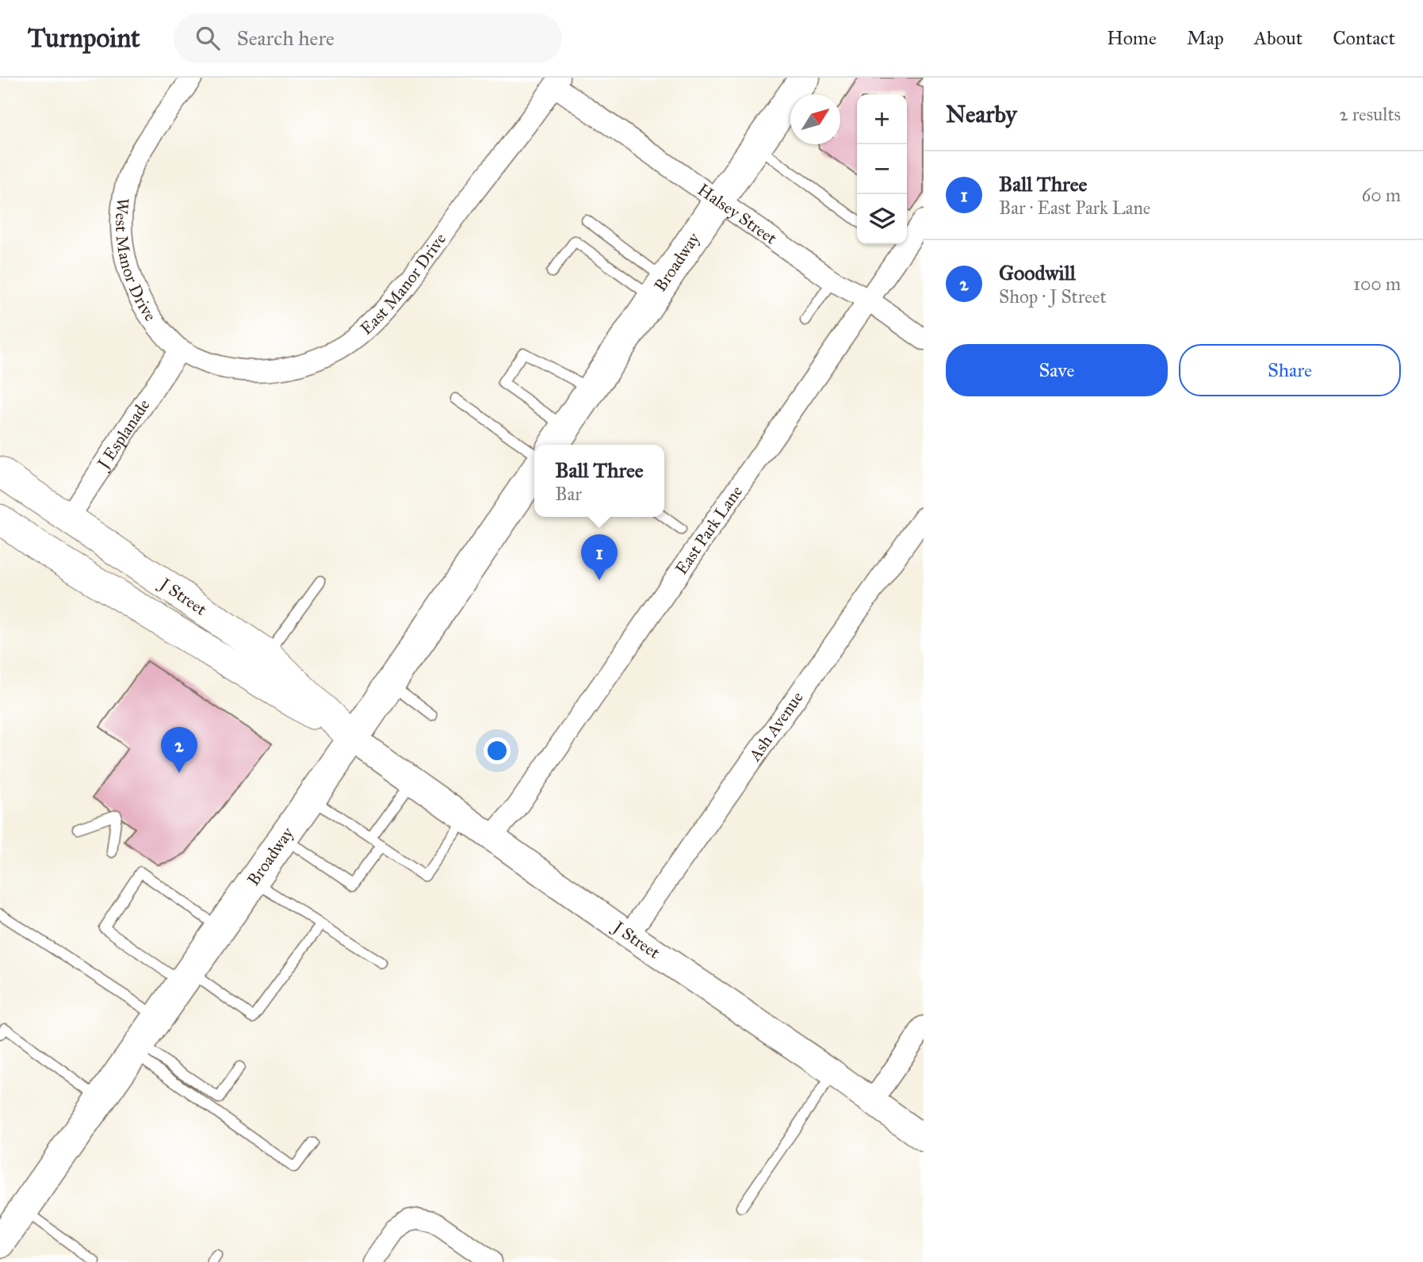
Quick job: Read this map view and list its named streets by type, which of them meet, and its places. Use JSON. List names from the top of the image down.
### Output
{
  "streets": {
    "main road": ["Broadway", "J Street"],
    "street": [
      "Halsey Street",
      "West Manor Drive",
      "East Manor Drive",
      "J Esplanade",
      "East Park Lane",
      "Ash Avenue"
    ]
  },
  "crossings": [
    ["Halsey Street", "Broadway"],
    ["Halsey Street", "East Manor Drive"],
    ["Halsey Street", "East Park Lane"],
    ["West Manor Drive", "East Manor Drive"],
    ["West Manor Drive", "J Esplanade"],
    ["Broadway", "J Street"],
    ["East Manor Drive", "J Esplanade"],
    ["J Esplanade", "J Street"],
    ["East Park Lane", "J Street"],
    ["J Street", "Ash Avenue"]
  ],
  "north": "top right",
  "page": {
    "header": "Turnpoint",
    "search": "Search here",
    "nav": [
      "Home",
      "Map",
      "About",
      "Contact"
    ],
    "heading": ["Nearby", "2 results"],
    "map_buttons": ["+", "−"],
    "list": [
      {
        "mark": "1",
        "name": "Ball Three",
        "note": "Bar · East Park Lane",
        "value": "60 m"
      },
      {
        "mark": "2",
        "name": "Goodwill",
        "note": "Shop · J Street",
        "value": "100 m"
      }
    ],
    "buttons": ["Save", "Share"],
    "popup": ["Ball Three", "Bar"],
    "pins": ["1", "2"]
  }
}
